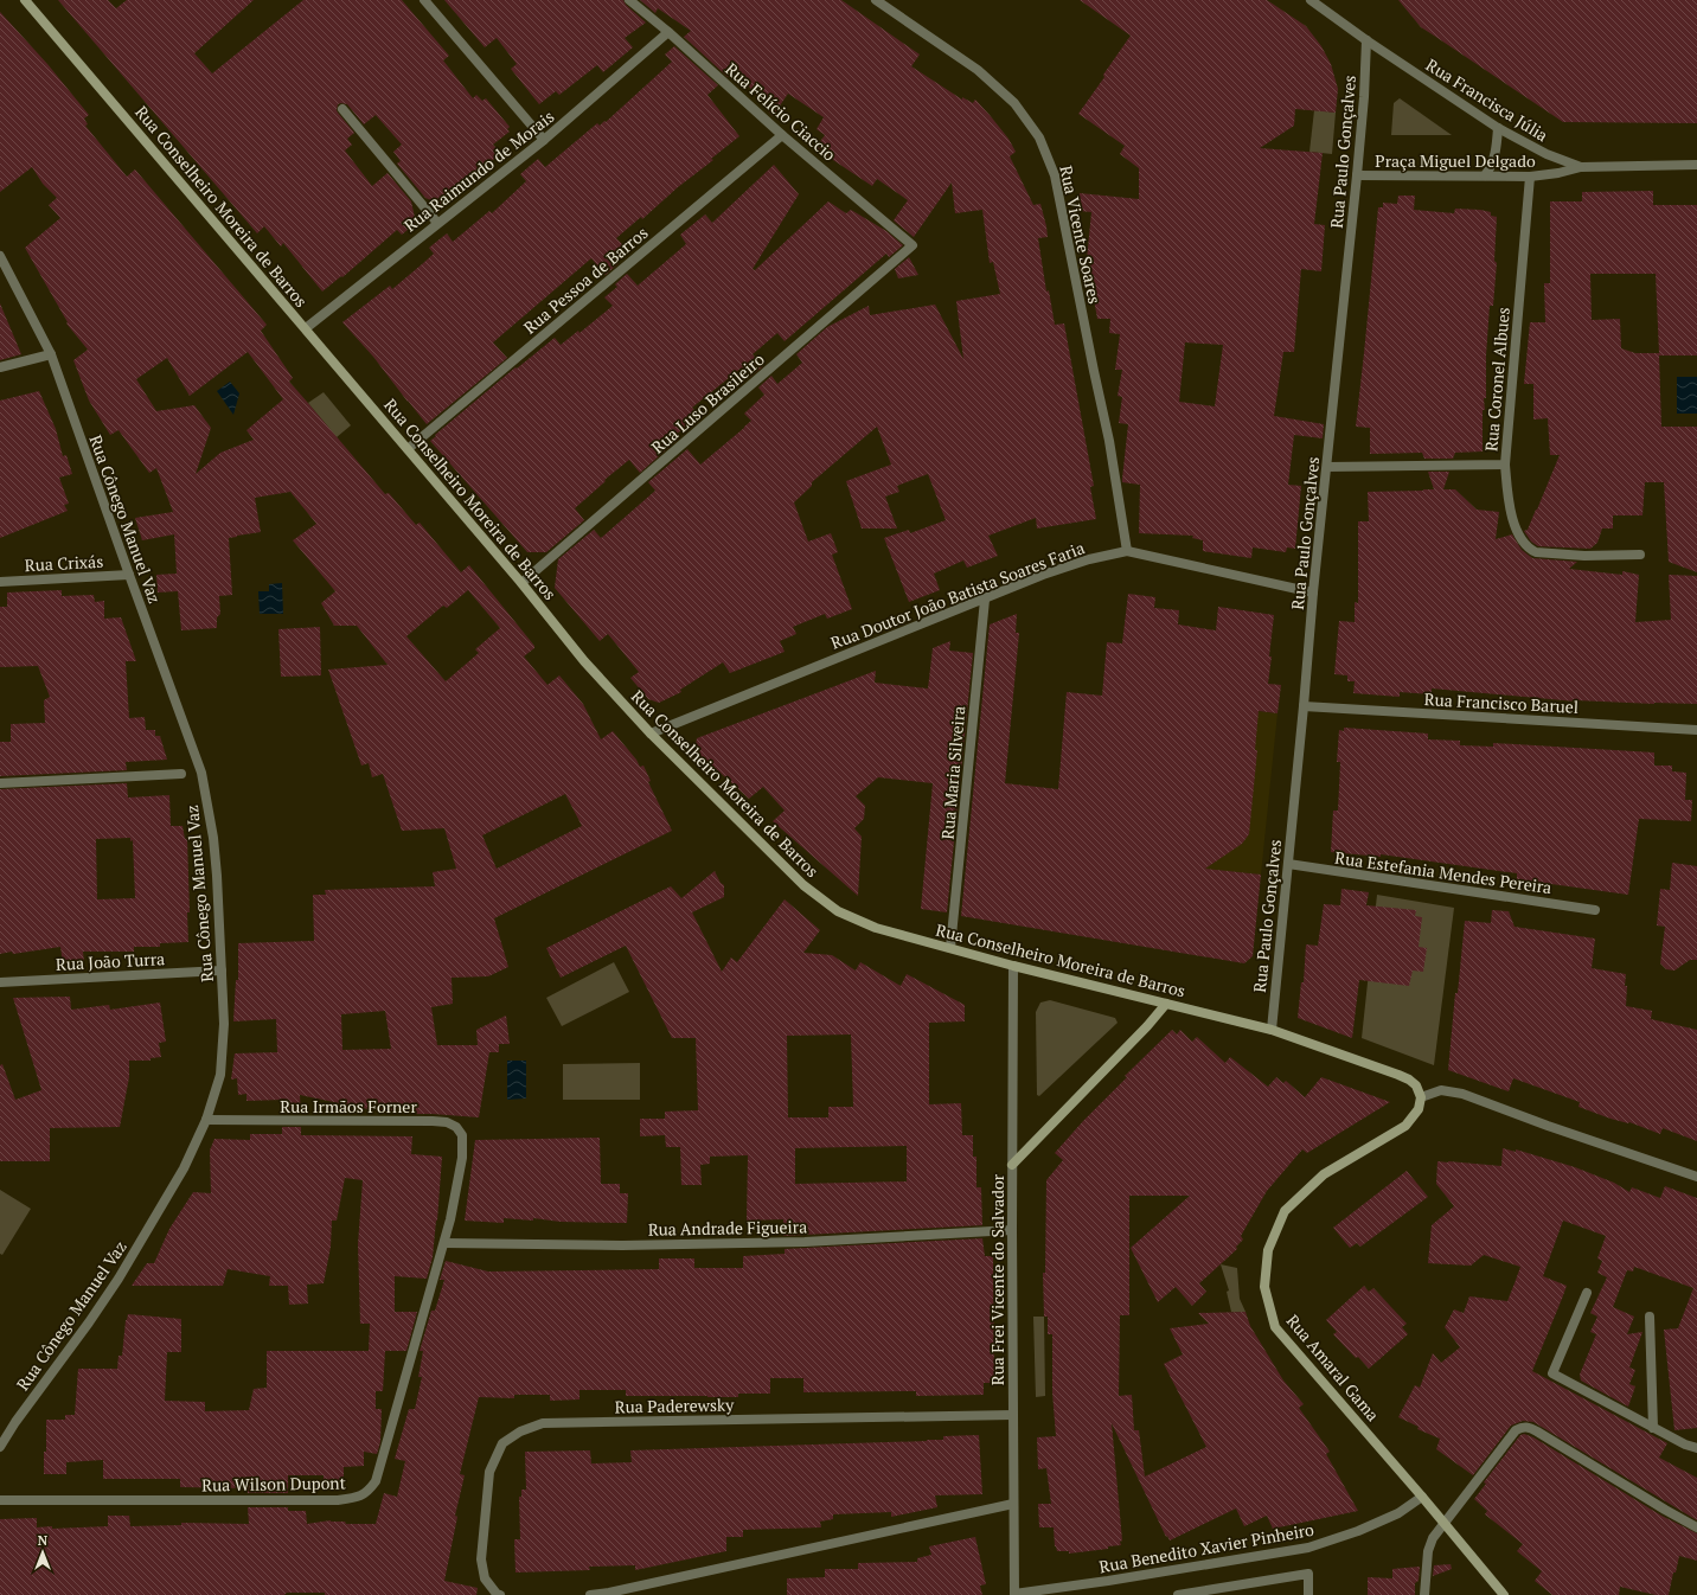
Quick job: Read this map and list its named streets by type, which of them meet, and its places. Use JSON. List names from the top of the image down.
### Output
{
  "streets": {
    "main road": ["Rua Conselheiro Moreira de Barros", "Rua Amaral Gama"],
    "street": [
      "Rua Francisca Júlia",
      "Rua Felício Ciaccio",
      "Rua Paulo Gonçalves",
      "Praça Miguel Delgado",
      "Rua Raimundo de Morais",
      "Rua Vicente Soares",
      "Rua Pessoa de Barros",
      "Rua Coronel Albues",
      "Rua Luso Brasileiro",
      "Rua Cônego Manuel Vaz",
      "Rua Crixás",
      "Rua Doutor João Batista Soares Faria",
      "Rua Francisco Baruel",
      "Rua Maria Silveira",
      "Rua Estefania Mendes Pereira",
      "Rua João Turra",
      "Rua Irmãos Forner",
      "Rua Andrade Figueira",
      "Rua Frei Vicente do Salvador",
      "Rua Paderewsky",
      "Rua Wilson Dupont",
      "Rua Benedito Xavier Pinheiro"
    ]
  },
  "crossings": [
    ["Rua Francisca Júlia", "Rua Paulo Gonçalves"],
    ["Rua Francisca Júlia", "Praça Miguel Delgado"],
    ["Rua Felício Ciaccio", "Rua Raimundo de Morais"],
    ["Rua Felício Ciaccio", "Rua Pessoa de Barros"],
    ["Rua Felício Ciaccio", "Rua Luso Brasileiro"],
    ["Rua Paulo Gonçalves", "Praça Miguel Delgado"],
    ["Rua Paulo Gonçalves", "Rua Conselheiro Moreira de Barros"],
    ["Rua Paulo Gonçalves", "Rua Coronel Albues"],
    ["Rua Paulo Gonçalves", "Rua Doutor João Batista Soares Faria"],
    ["Rua Paulo Gonçalves", "Rua Francisco Baruel"],
    ["Rua Paulo Gonçalves", "Rua Estefania Mendes Pereira"],
    ["Praça Miguel Delgado", "Rua Coronel Albues"],
    ["Rua Raimundo de Morais", "Rua Conselheiro Moreira de Barros"],
    ["Rua Conselheiro Moreira de Barros", "Rua Pessoa de Barros"],
    ["Rua Conselheiro Moreira de Barros", "Rua Luso Brasileiro"],
    ["Rua Conselheiro Moreira de Barros", "Rua Doutor João Batista Soares Faria"],
    ["Rua Conselheiro Moreira de Barros", "Rua Maria Silveira"],
    ["Rua Conselheiro Moreira de Barros", "Rua Frei Vicente do Salvador"],
    ["Rua Conselheiro Moreira de Barros", "Rua Amaral Gama"],
    ["Rua Vicente Soares", "Rua Doutor João Batista Soares Faria"],
    ["Rua Cônego Manuel Vaz", "Rua Crixás"],
    ["Rua Cônego Manuel Vaz", "Rua João Turra"],
    ["Rua Cônego Manuel Vaz", "Rua Irmãos Forner"],
    ["Rua Doutor João Batista Soares Faria", "Rua Maria Silveira"],
    ["Rua Irmãos Forner", "Rua Wilson Dupont"],
    ["Rua Andrade Figueira", "Rua Frei Vicente do Salvador"],
    ["Rua Andrade Figueira", "Rua Wilson Dupont"],
    ["Rua Frei Vicente do Salvador", "Rua Paderewsky"],
    ["Rua Frei Vicente do Salvador", "Rua Benedito Xavier Pinheiro"],
    ["Rua Amaral Gama", "Rua Benedito Xavier Pinheiro"]
  ],
  "north": "top"
}
